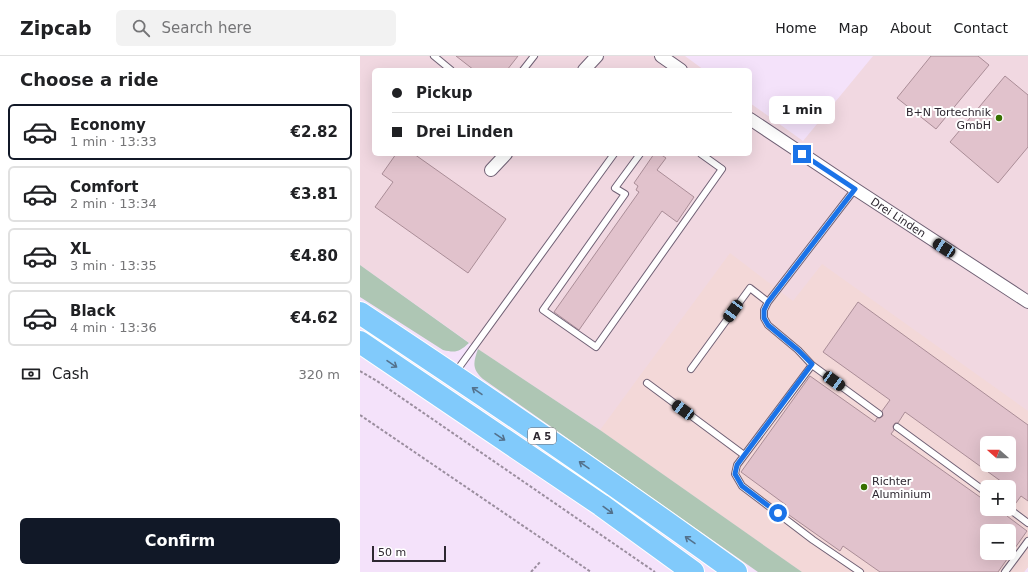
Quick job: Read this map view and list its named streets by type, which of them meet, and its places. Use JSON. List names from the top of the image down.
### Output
{
  "streets": {
    "highway": ["A 5"],
    "street": ["Drei Linden"]
  },
  "places": ["B+N Tortechnik GmbH", "Richter Aluminium"],
  "scale_bar": "50 m",
  "north": "left",
  "page": {
    "header": "Zipcab",
    "search": "Search here",
    "nav": [
      "Home",
      "Map",
      "About",
      "Contact"
    ],
    "heading": "Choose a ride",
    "banner": ["Pickup", "Drei Linden"],
    "bubble": "1 min",
    "list": [
      {
        "name": "Economy",
        "note": "1 min · 13:33",
        "value": "€2.82"
      },
      {
        "name": "Comfort",
        "note": "2 min · 13:34",
        "value": "€3.81"
      },
      {
        "name": "XL",
        "note": "3 min · 13:35",
        "value": "€4.80"
      },
      {
        "name": "Black",
        "note": "4 min · 13:36",
        "value": "€4.62"
      }
    ],
    "pay": ["Cash", "320 m"],
    "map_buttons": ["+", "−"],
    "buttons": "Confirm",
    "scale": "50 m"
  }
}
